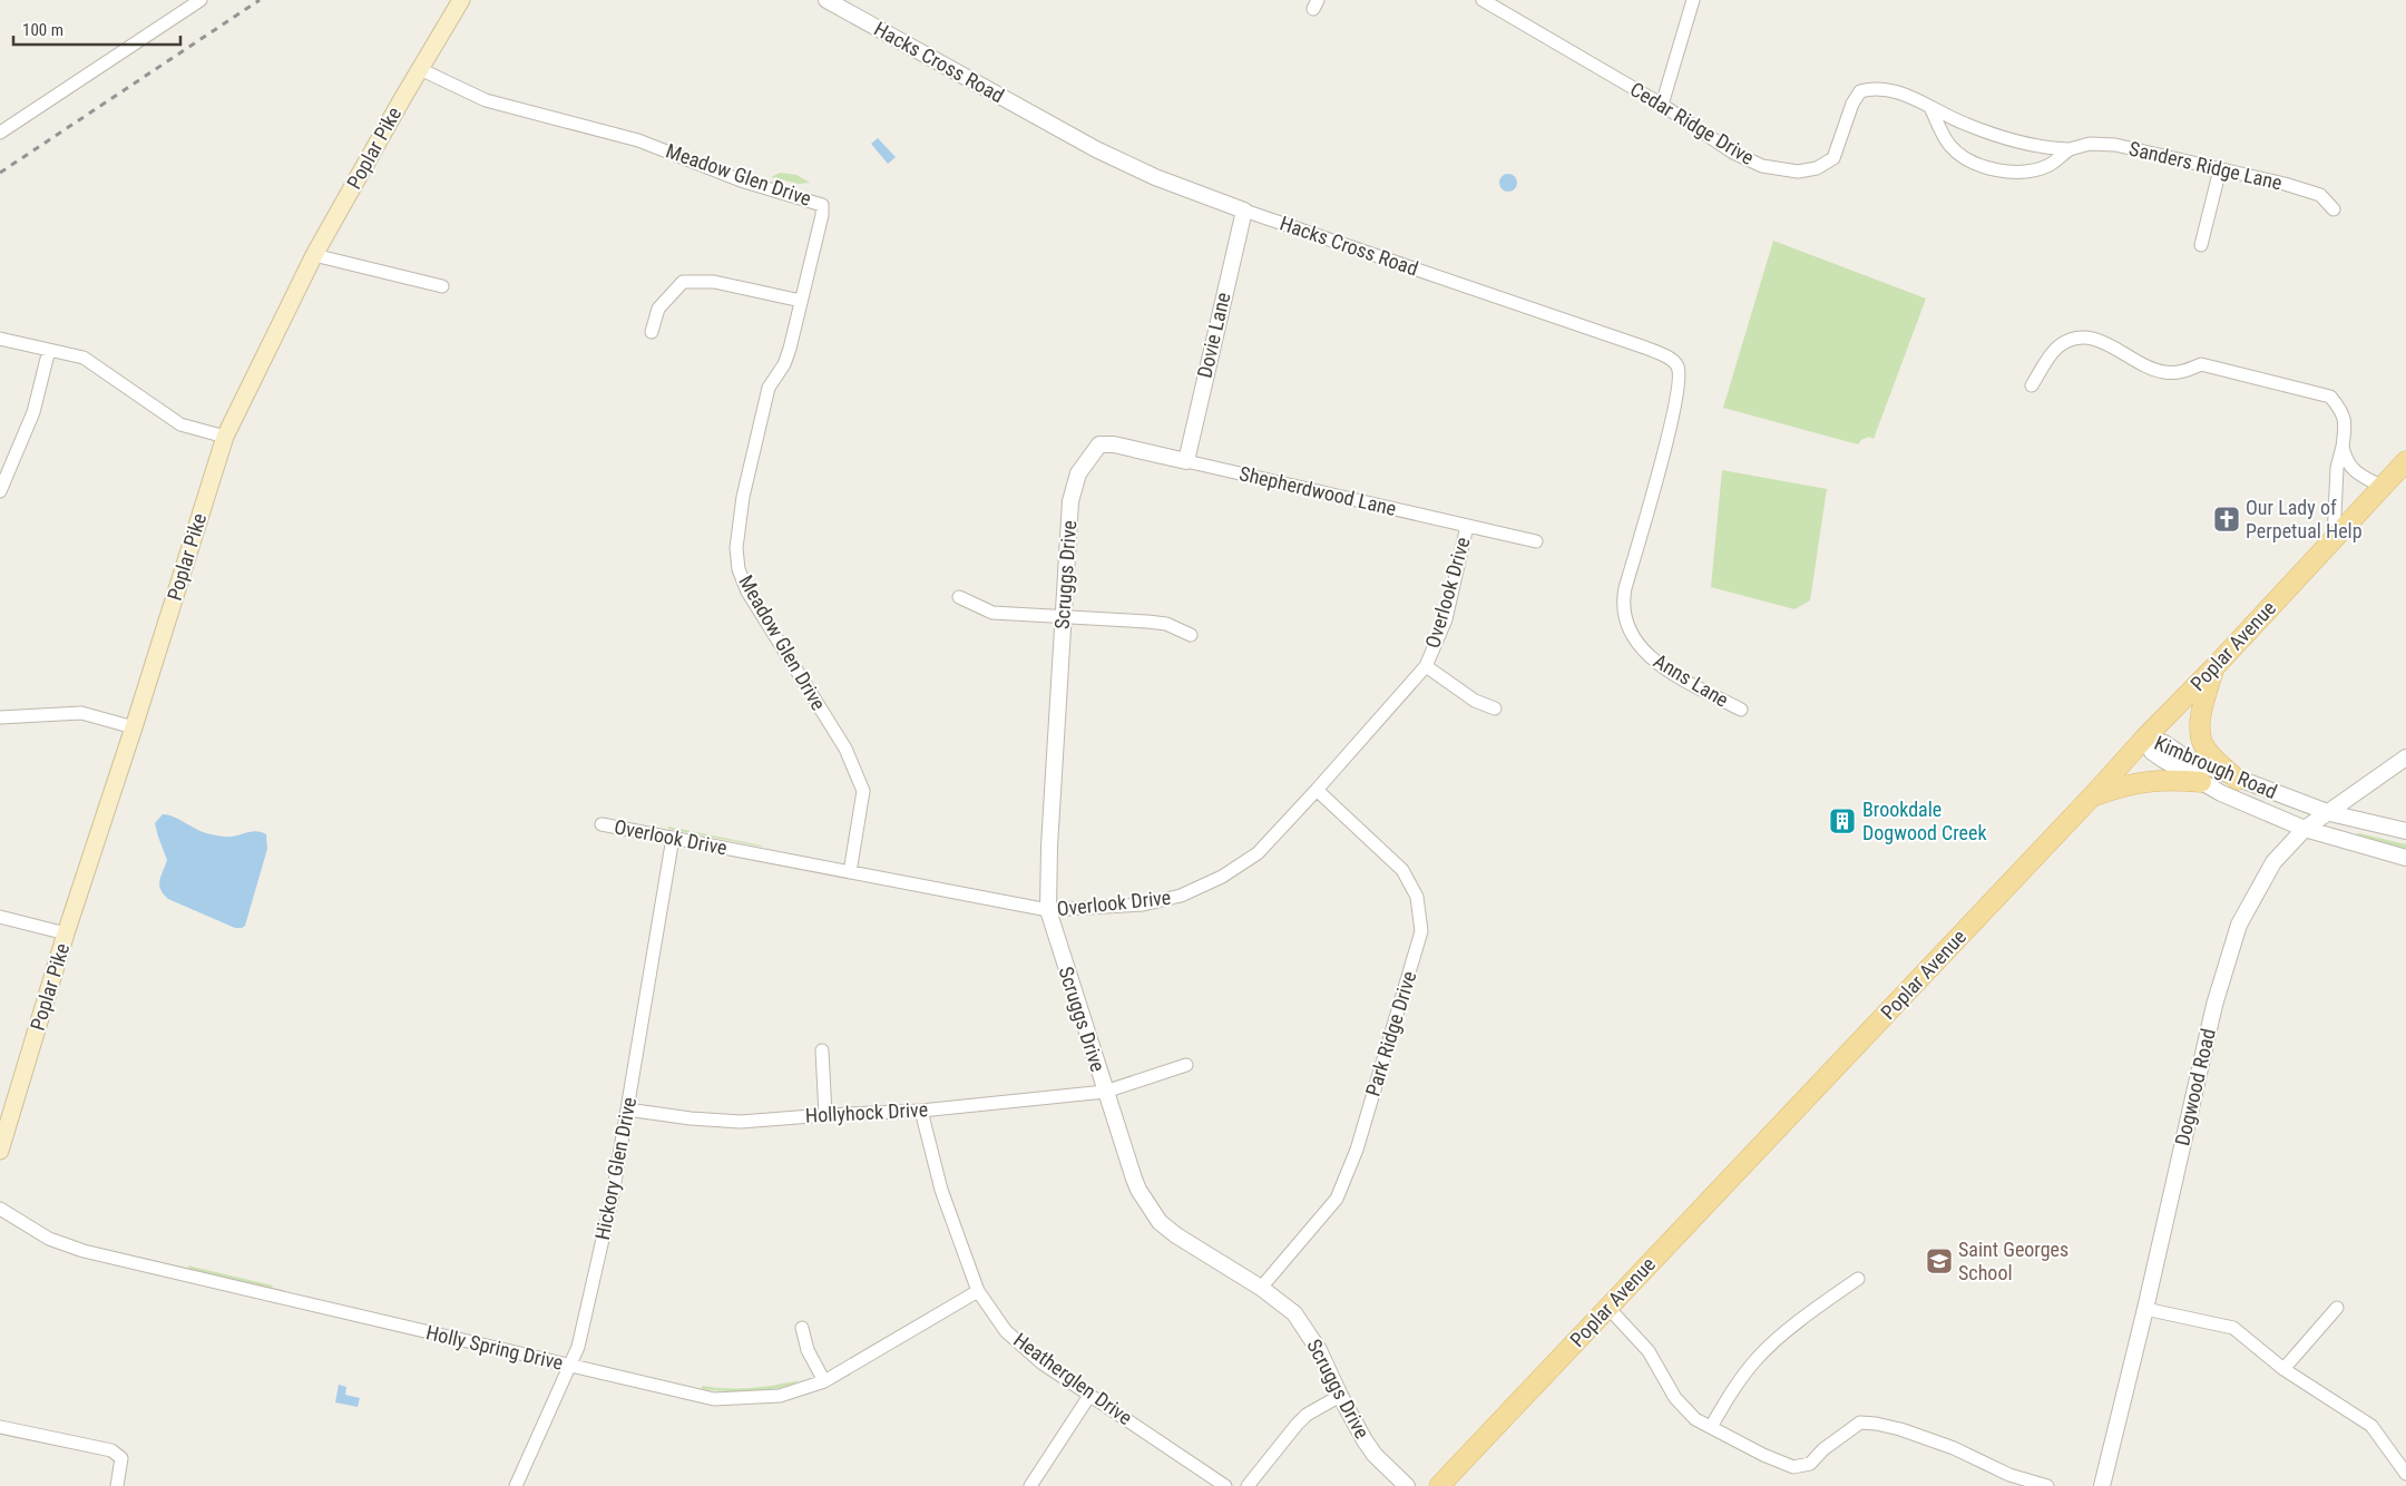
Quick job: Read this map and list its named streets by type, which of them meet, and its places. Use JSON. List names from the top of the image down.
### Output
{
  "streets": {
    "main road": ["Poplar Pike", "Poplar Avenue"],
    "street": [
      "Hacks Cross Road",
      "Cedar Ridge Drive",
      "Sanders Ridge Lane",
      "Meadow Glen Drive",
      "Dovie Lane",
      "Shepherdwood Lane",
      "Scruggs Drive",
      "Overlook Drive",
      "Anns Lane",
      "Kimbrough Road",
      "Park Ridge Drive",
      "Dogwood Road",
      "Hollyhock Drive",
      "Hickory Glen Drive",
      "Holly Spring Drive",
      "Heatherglen Drive"
    ]
  },
  "crossings": [
    ["Hacks Cross Road", "Dovie Lane"],
    ["Hacks Cross Road", "Anns Lane"],
    ["Cedar Ridge Drive", "Sanders Ridge Lane"],
    ["Poplar Pike", "Meadow Glen Drive"],
    ["Meadow Glen Drive", "Overlook Drive"],
    ["Dovie Lane", "Shepherdwood Lane"],
    ["Shepherdwood Lane", "Scruggs Drive"],
    ["Shepherdwood Lane", "Overlook Drive"],
    ["Scruggs Drive", "Overlook Drive"],
    ["Scruggs Drive", "Park Ridge Drive"],
    ["Scruggs Drive", "Hollyhock Drive"],
    ["Overlook Drive", "Park Ridge Drive"],
    ["Overlook Drive", "Hickory Glen Drive"],
    ["Poplar Avenue", "Kimbrough Road"],
    ["Kimbrough Road", "Dogwood Road"],
    ["Hollyhock Drive", "Hickory Glen Drive"],
    ["Hollyhock Drive", "Heatherglen Drive"],
    ["Hickory Glen Drive", "Holly Spring Drive"],
    ["Holly Spring Drive", "Heatherglen Drive"]
  ],
  "places": {
    "church": ["Our Lady of Perpetual Help"],
    "building": ["Brookdale Dogwood Creek"],
    "school or university": ["Saint Georges School"]
  },
  "scale_bar": "100 m"
}
